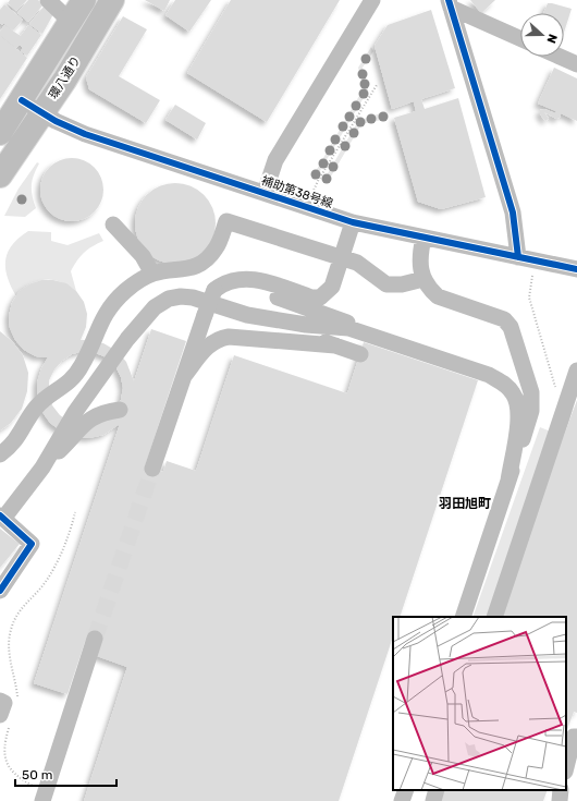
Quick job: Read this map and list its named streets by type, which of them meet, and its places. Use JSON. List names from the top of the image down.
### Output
{
  "streets": {
    "highway": ["環八通り"],
    "street": ["補助第38号線"]
  },
  "crossings": [
    ["環八通り", "補助第38号線"]
  ],
  "districts": ["羽田旭町"],
  "scale_bar": "50 m",
  "north": "right"
}
